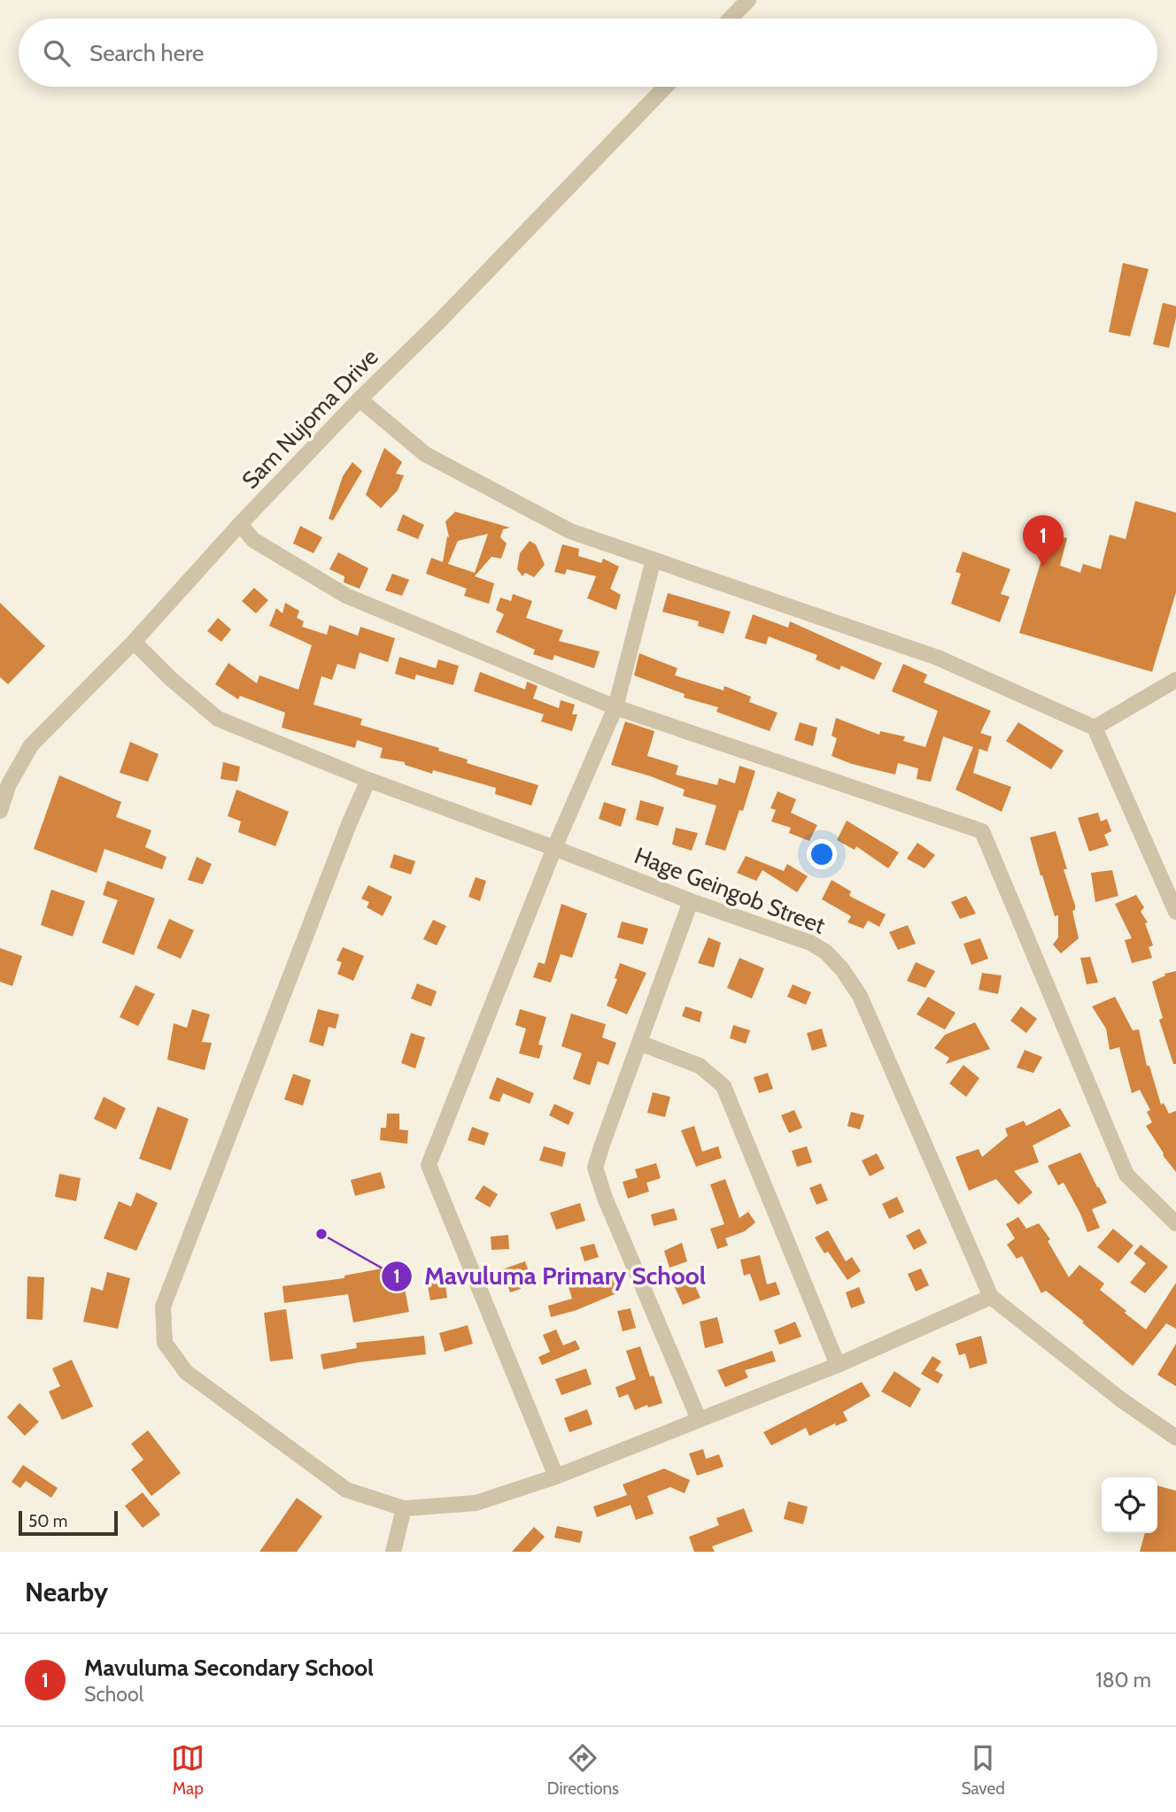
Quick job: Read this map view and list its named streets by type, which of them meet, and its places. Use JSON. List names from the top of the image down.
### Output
{
  "streets": {
    "street": ["Sam Nujoma Drive", "Hage Geingob Street"]
  },
  "crossings": [
    ["Sam Nujoma Drive", "Hage Geingob Street"]
  ],
  "places": ["Mavuluma Primary School"],
  "scale_bar": "50 m",
  "page": {
    "search": "Search here",
    "pins": "1",
    "scale": "50 m",
    "heading": "Nearby",
    "list": [
      {
        "mark": "1",
        "name": "Mavuluma Secondary School",
        "note": "School",
        "value": "180 m"
      }
    ],
    "nav": ["Map", "Directions", "Saved"]
  }
}
